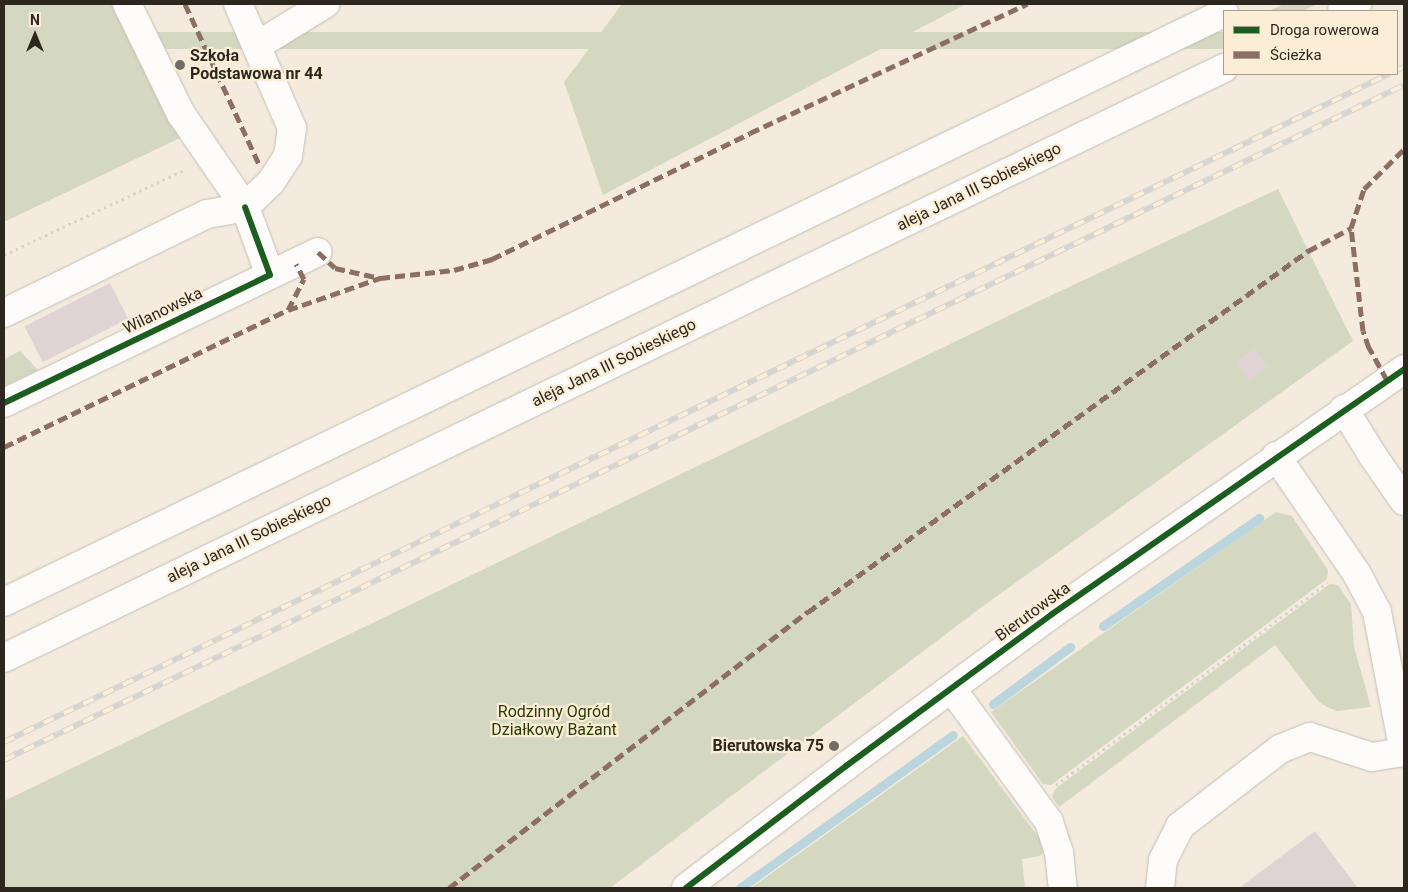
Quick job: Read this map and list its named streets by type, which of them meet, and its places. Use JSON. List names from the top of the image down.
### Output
{
  "streets": {
    "main road": ["aleja Jana III Sobieskiego", "Wilanowska", "Bierutowska"]
  },
  "parks": ["Rodzinny Ogród Działkowy Bażant"],
  "places": ["Szkoła Podstawowa nr 44", "Bierutowska 75"],
  "legend": ["Droga rowerowa", "Ścieżka"],
  "north": "top"
}
